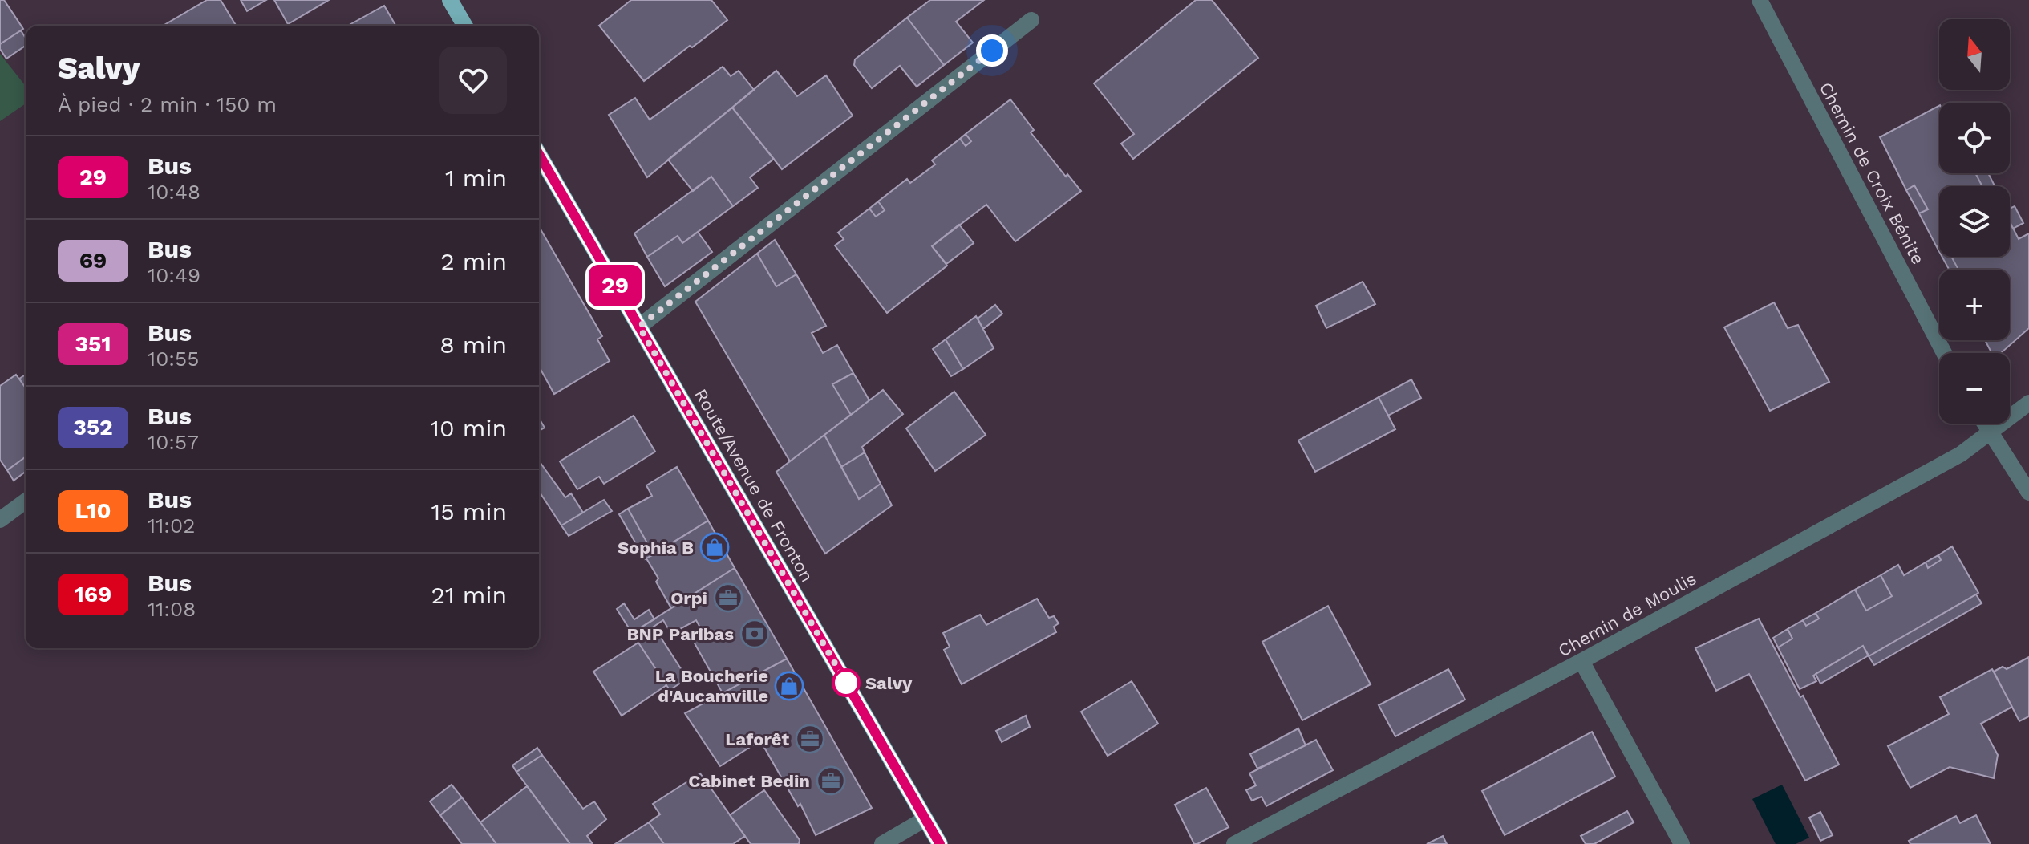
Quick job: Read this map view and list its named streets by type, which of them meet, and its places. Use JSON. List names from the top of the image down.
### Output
{
  "streets": {
    "main road": ["Route/Avenue de Fronton"],
    "street": ["Chemin de Croix Bénite", "Chemin de Moulis"]
  },
  "places": {
    "shop": ["Sophia B", "La Boucherie d'Aucamville"],
    "office": ["Orpi", "Laforêt", "Cabinet Bedin"],
    "bank": ["BNP Paribas"],
    "other": ["Salvy"]
  },
  "lines": ["bus line 29"],
  "north": "top",
  "page": {
    "on_map": "29",
    "map_buttons": ["+", "−"],
    "heading": ["Salvy", "À pied · 2 min · 150 m"],
    "list": [
      {
        "mark": "29",
        "name": "Bus",
        "note": "10:48",
        "value": "1 min"
      },
      {
        "mark": "69",
        "name": "Bus",
        "note": "10:49",
        "value": "2 min"
      },
      {
        "mark": "351",
        "name": "Bus",
        "note": "10:55",
        "value": "8 min"
      },
      {
        "mark": "352",
        "name": "Bus",
        "note": "10:57",
        "value": "10 min"
      },
      {
        "mark": "L10",
        "name": "Bus",
        "note": "11:02",
        "value": "15 min"
      },
      {
        "mark": "169",
        "name": "Bus",
        "note": "11:08",
        "value": "21 min"
      }
    ]
  }
}
